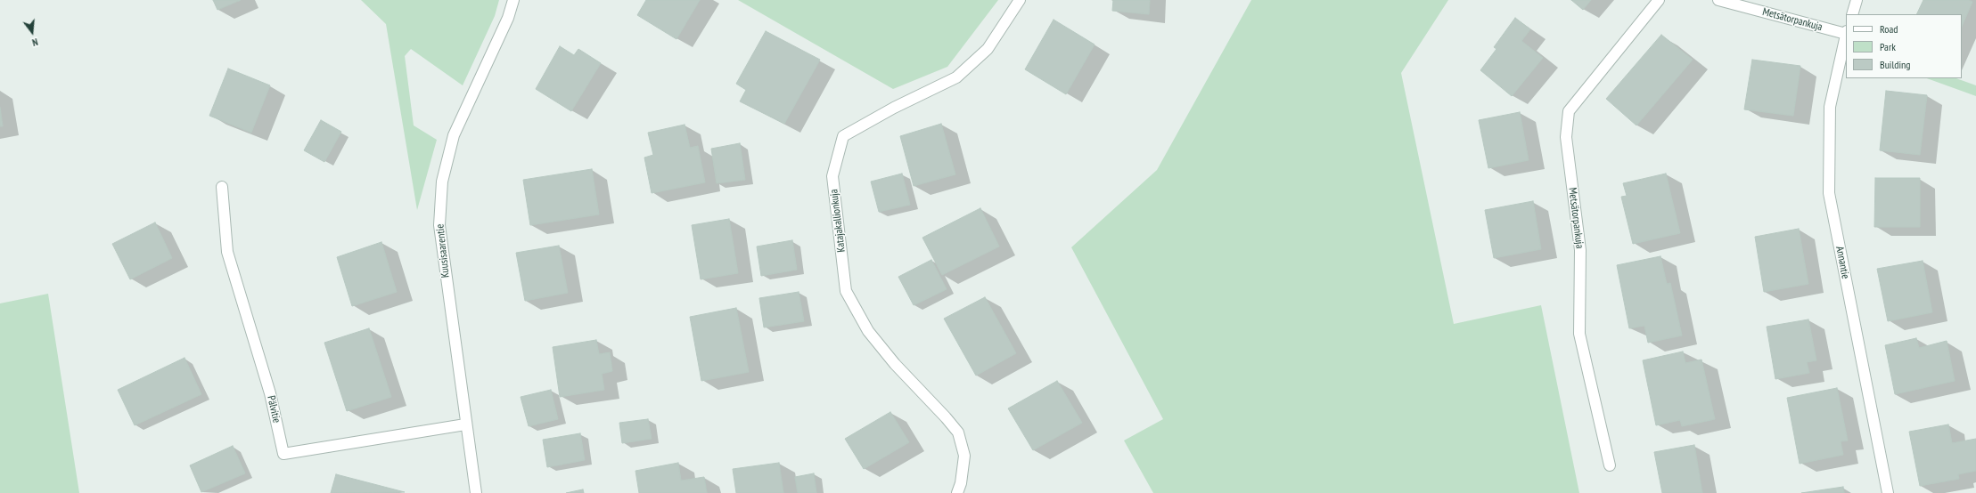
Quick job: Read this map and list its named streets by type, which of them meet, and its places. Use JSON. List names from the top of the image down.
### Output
{
  "streets": {
    "street": [
      "Metsätorpankuja",
      "Katajakallionkuja",
      "Kuusisaarentie",
      "Annantie",
      "Pälvitie"
    ]
  },
  "crossings": [
    ["Kuusisaarentie", "Pälvitie"]
  ],
  "legend": ["Road", "Park", "Building"],
  "north": "bottom"
}
